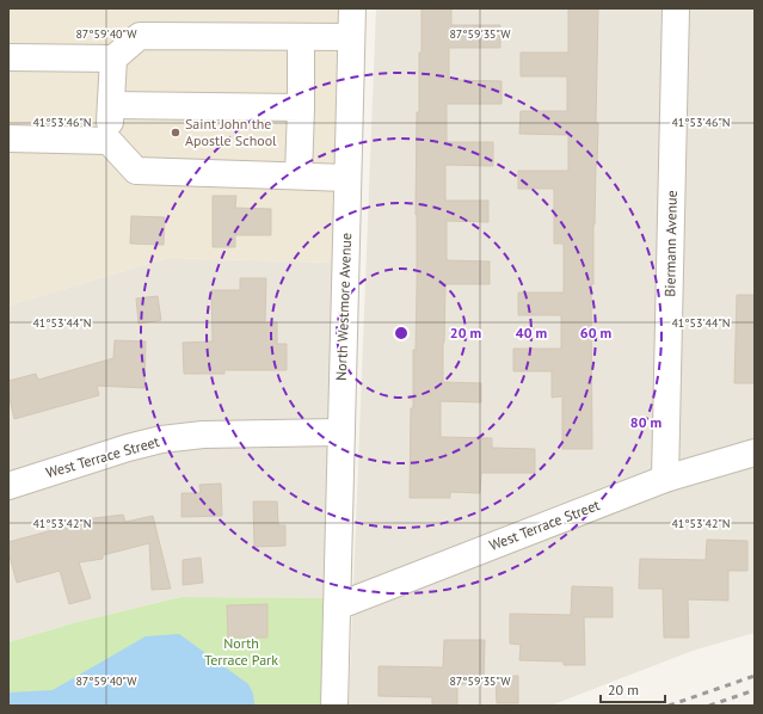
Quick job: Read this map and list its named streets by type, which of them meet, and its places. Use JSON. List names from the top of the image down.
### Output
{
  "streets": {
    "street": ["Biermann Avenue", "North Westmore Avenue", "West Terrace Street"]
  },
  "crossings": [
    ["Biermann Avenue", "West Terrace Street"],
    ["North Westmore Avenue", "West Terrace Street"]
  ],
  "parks": ["North Terrace Park"],
  "places": ["Saint John the Apostle School"],
  "scale_bar": "20 m",
  "coordinates": [
    "87°59'40\"W",
    "87°59'35\"W",
    "41°53'46\"N",
    "41°53'44\"N",
    "41°53'42\"N"
  ],
  "rings": [
    "20 m",
    "40 m",
    "60 m",
    "80 m"
  ]
}
